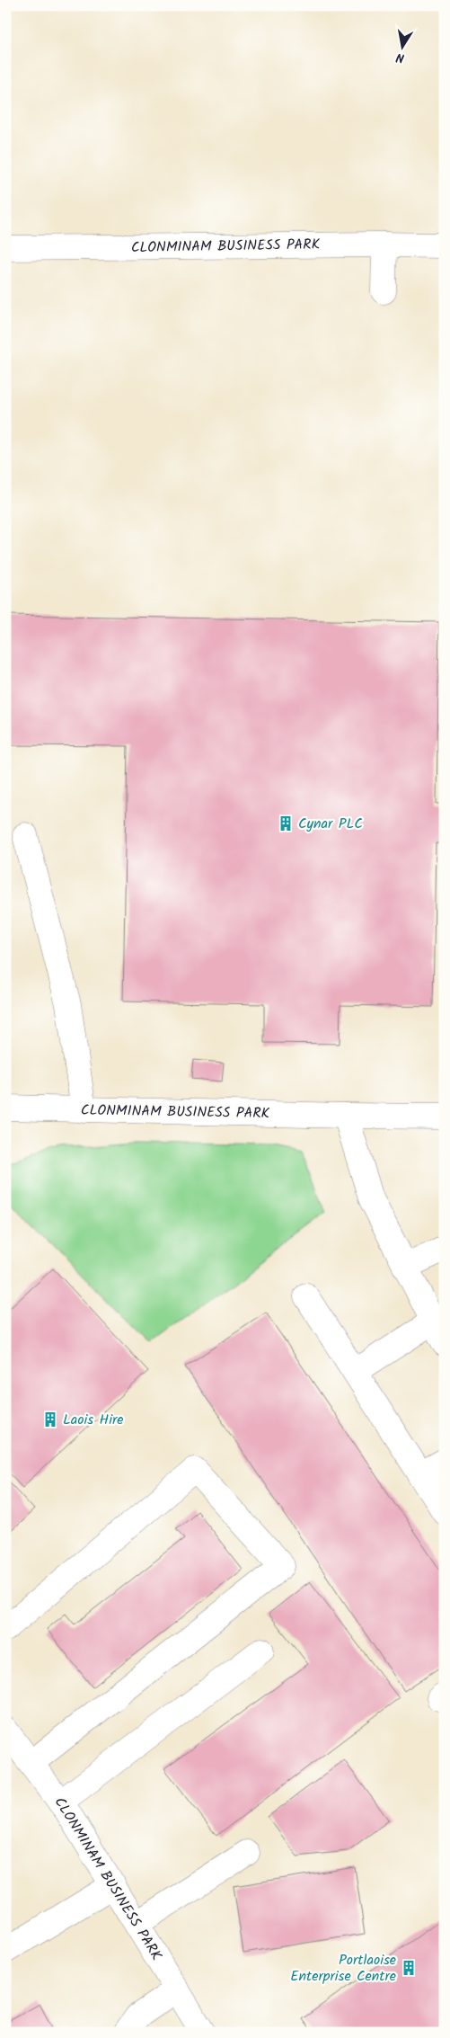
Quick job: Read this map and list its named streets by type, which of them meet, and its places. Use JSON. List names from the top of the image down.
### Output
{
  "streets": {
    "street": ["CLONMINAM BUSINESS PARK"]
  },
  "places": {
    "building": ["Cynar PLC", "Laois Hire", "Portlaoise Enterprise Centre"]
  },
  "north": "bottom"
}
